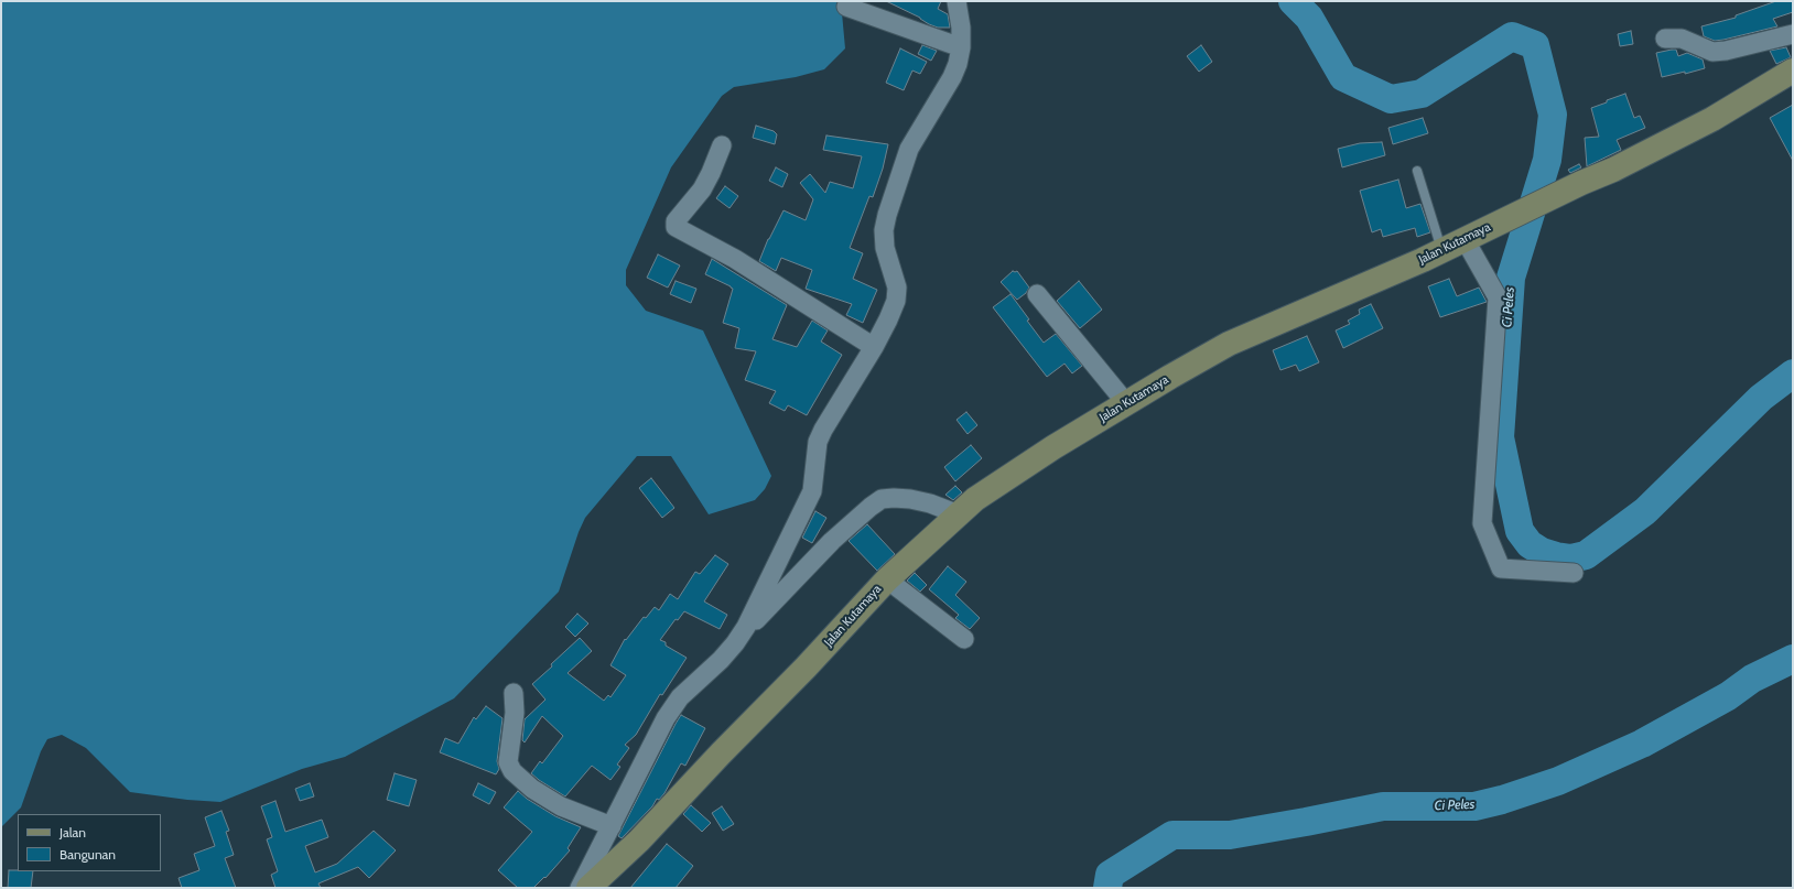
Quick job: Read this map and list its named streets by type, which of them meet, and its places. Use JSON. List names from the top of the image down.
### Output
{
  "streets": {
    "main road": ["Jalan Kutamaya"]
  },
  "water": ["Ci Peles"],
  "legend": ["Jalan", "Bangunan"]
}
